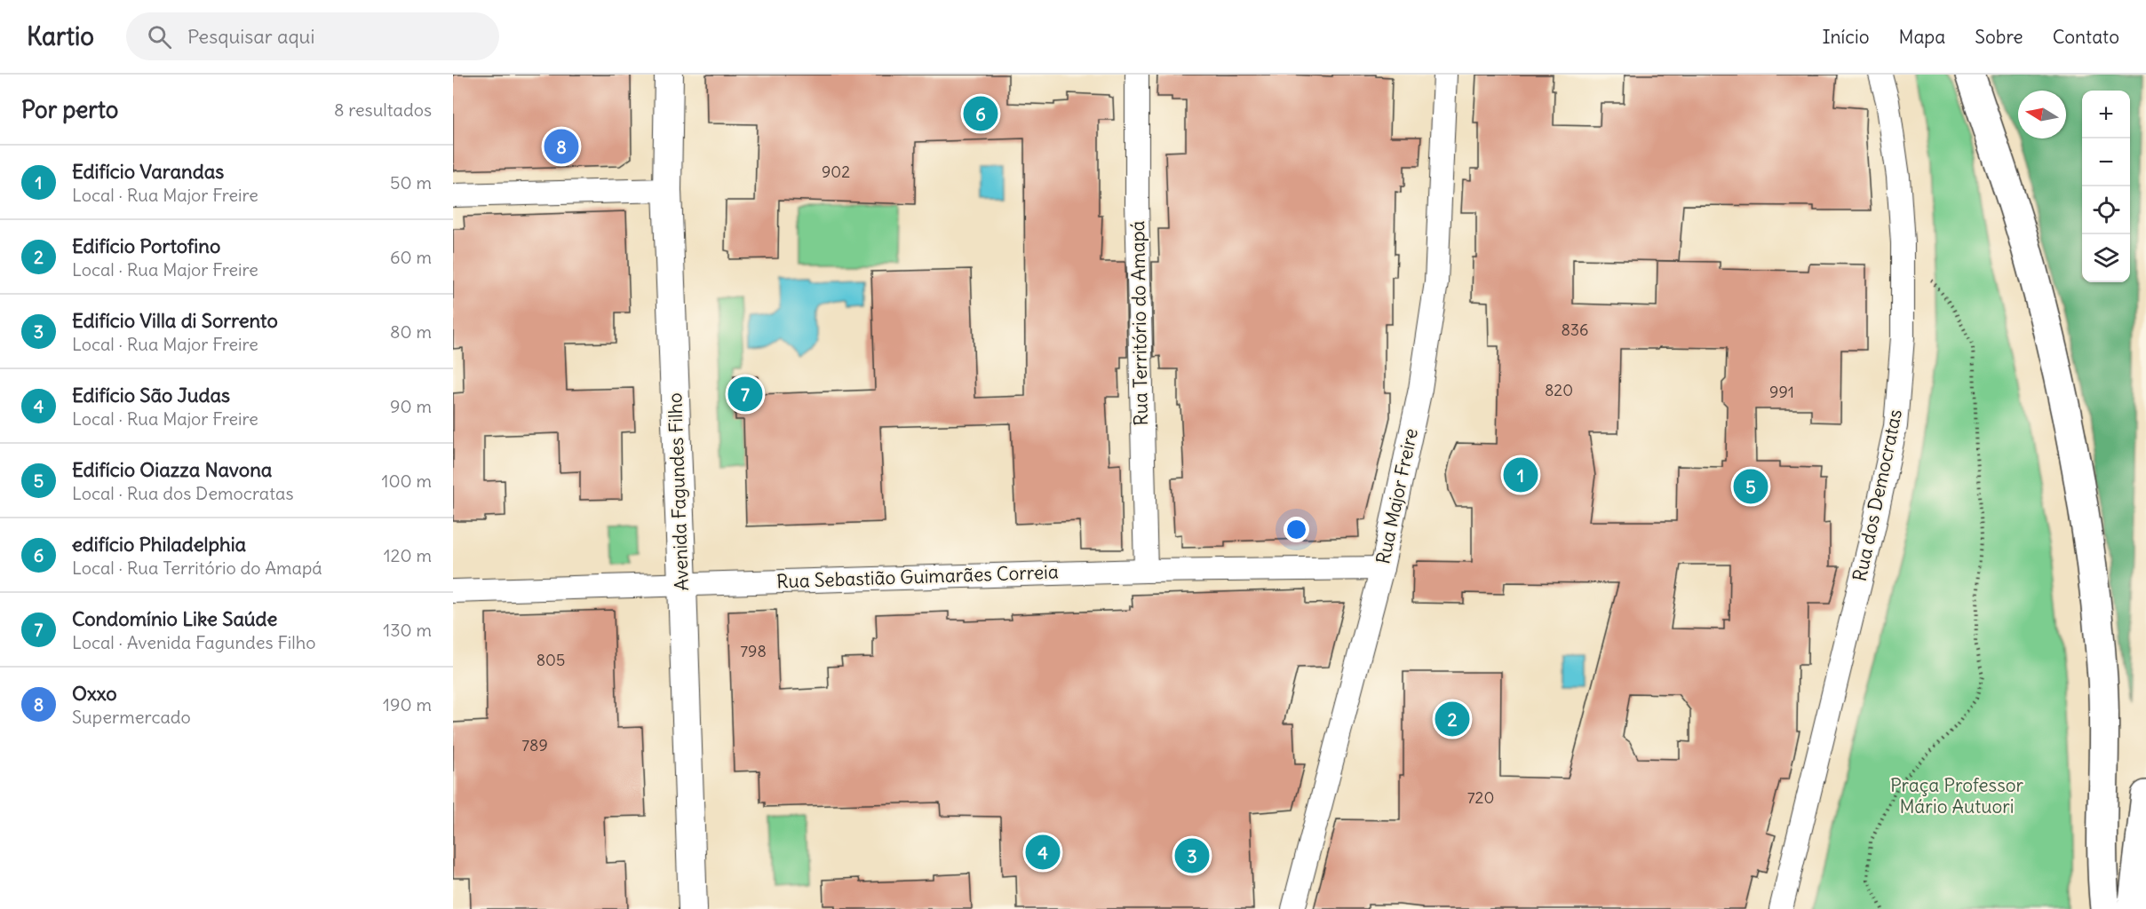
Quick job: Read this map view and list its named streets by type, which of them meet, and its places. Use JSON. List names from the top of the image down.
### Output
{
  "streets": {
    "street": [
      "Rua Território do Amapá",
      "Avenida Fagundes Filho",
      "Rua dos Democratas",
      "Rua Major Freire",
      "Rua Sebastião Guimarães Correia"
    ]
  },
  "crossings": [
    ["Rua Território do Amapá", "Rua Sebastião Guimarães Correia"],
    ["Avenida Fagundes Filho", "Rua Sebastião Guimarães Correia"],
    ["Rua Major Freire", "Rua Sebastião Guimarães Correia"]
  ],
  "parks": ["Praça Professor Mário Autuori"],
  "house_numbers": [
    "902",
    "836",
    "820",
    "991",
    "798",
    "805",
    "789",
    "720"
  ],
  "north": "left",
  "page": {
    "header": "Kartio",
    "search": "Pesquisar aqui",
    "nav": [
      "Início",
      "Mapa",
      "Sobre",
      "Contato"
    ],
    "heading": ["Por perto", "8 resultados"],
    "map_buttons": ["+", "−"],
    "pins": [
      "6",
      "8",
      "7",
      "1",
      "5",
      "2",
      "4",
      "3"
    ],
    "list": [
      {
        "mark": "1",
        "name": "Edifício Varandas",
        "note": "Local · Rua Major Freire",
        "value": "50 m"
      },
      {
        "mark": "2",
        "name": "Edifício Portofino",
        "note": "Local · Rua Major Freire",
        "value": "60 m"
      },
      {
        "mark": "3",
        "name": "Edifício Villa di Sorrento",
        "note": "Local · Rua Major Freire",
        "value": "80 m"
      },
      {
        "mark": "4",
        "name": "Edifício São Judas",
        "note": "Local · Rua Major Freire",
        "value": "90 m"
      },
      {
        "mark": "5",
        "name": "Edifício Oiazza Navona",
        "note": "Local · Rua dos Democratas",
        "value": "100 m"
      },
      {
        "mark": "6",
        "name": "edifício Philadelphia",
        "note": "Local · Rua Território do Amapá",
        "value": "120 m"
      },
      {
        "mark": "7",
        "name": "Condomínio Like Saúde",
        "note": "Local · Avenida Fagundes Filho",
        "value": "130 m"
      },
      {
        "mark": "8",
        "name": "Oxxo",
        "note": "Supermercado",
        "value": "190 m"
      }
    ]
  }
}
